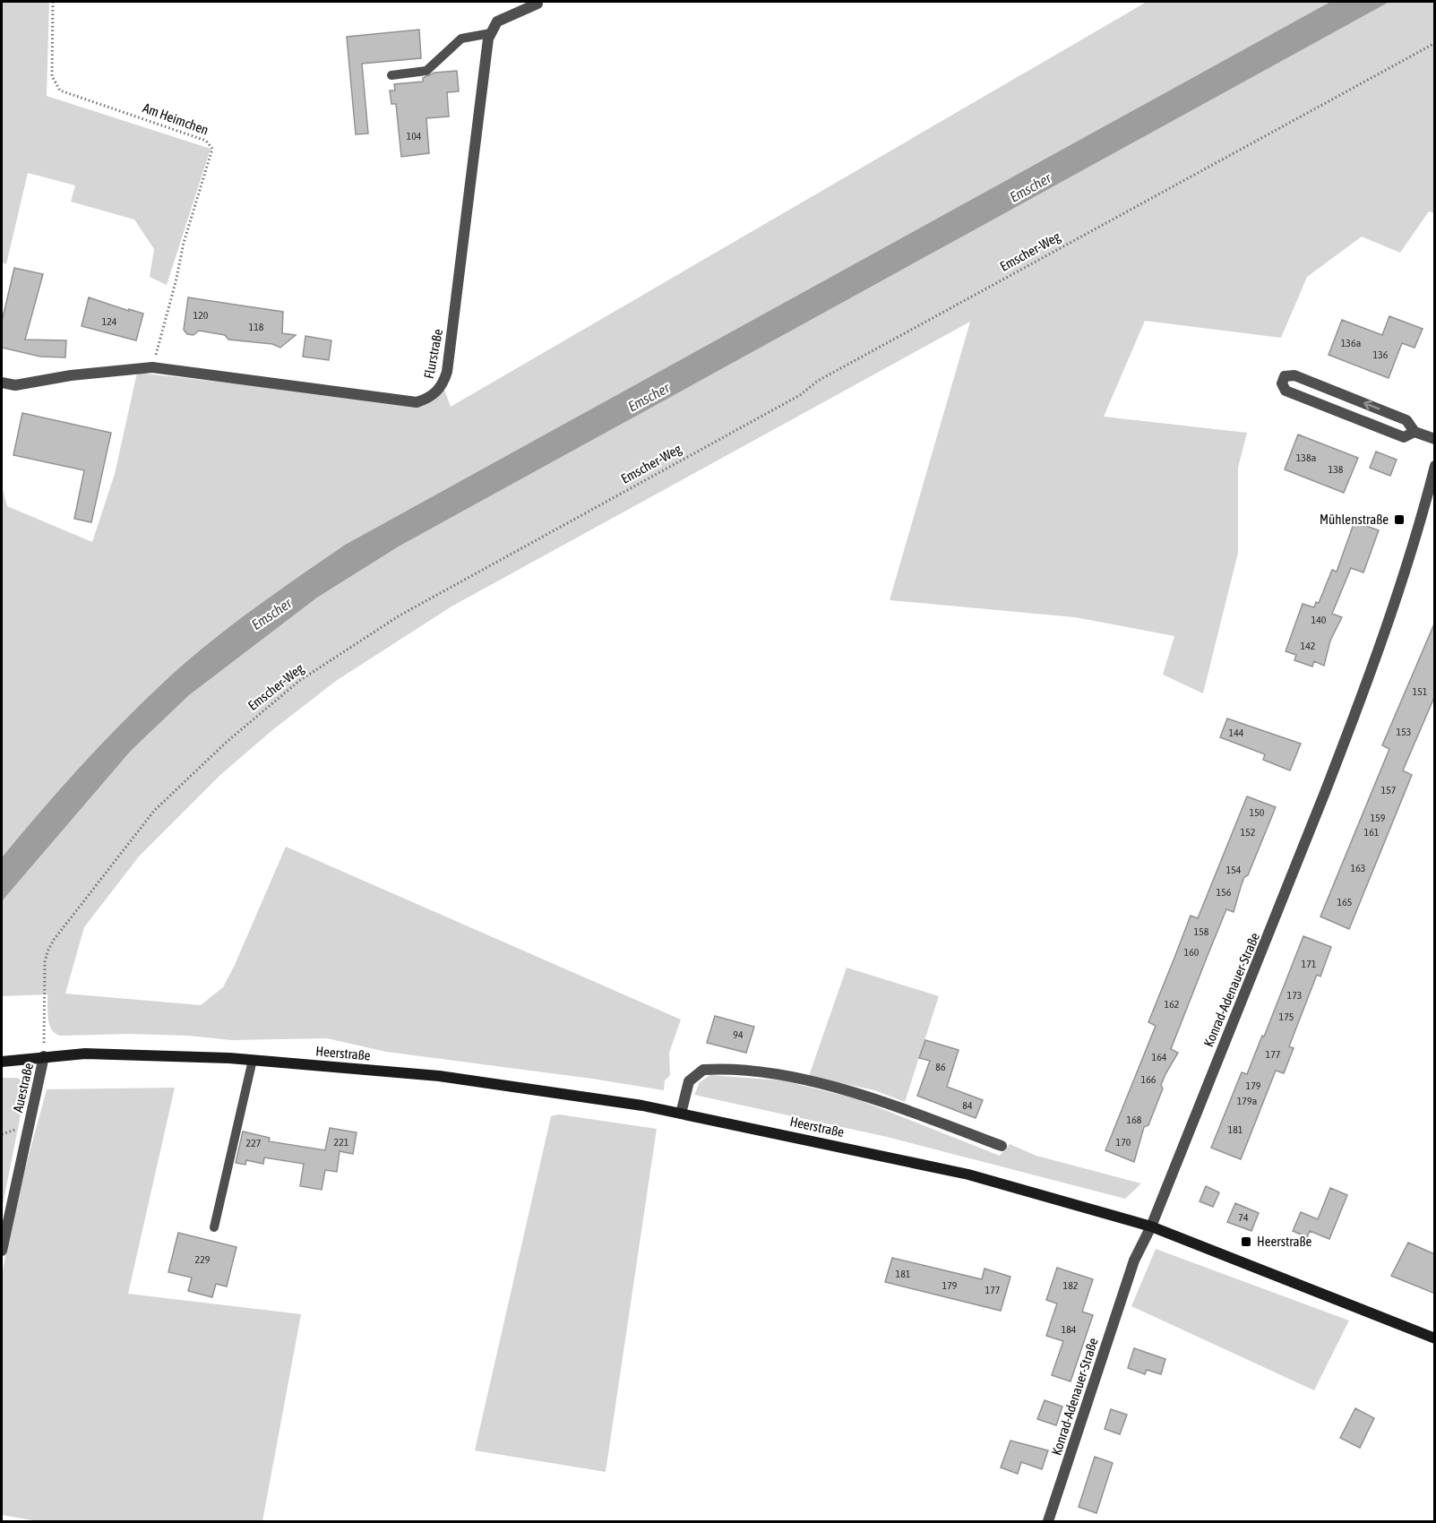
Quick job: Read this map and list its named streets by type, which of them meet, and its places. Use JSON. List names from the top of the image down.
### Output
{
  "streets": {
    "main road": ["Heerstraße"],
    "street": ["Flurstraße", "Konrad-Adenauer-Straße", "Auestraße"],
    "path": ["Am Heimchen", "Emscher-Weg"]
  },
  "crossings": [
    ["Am Heimchen", "Flurstraße"],
    ["Emscher-Weg", "Heerstraße"],
    ["Emscher-Weg", "Auestraße"],
    ["Konrad-Adenauer-Straße", "Heerstraße"],
    ["Heerstraße", "Auestraße"]
  ],
  "water": ["Emscher"],
  "places": {
    "transit": ["Mühlenstraße", "Heerstraße"]
  },
  "house_numbers": [
    "104",
    "120",
    "124",
    "118",
    "136a",
    "136",
    "138a",
    "138",
    "140",
    "142",
    "151",
    "153",
    "144",
    "157",
    "150",
    "159",
    "152",
    "161",
    "163",
    "154",
    "156",
    "165",
    "158",
    "160",
    "171",
    "173",
    "162",
    "175",
    "94",
    "177",
    "164",
    "86",
    "166",
    "179",
    "179a",
    "84",
    "168",
    "181",
    "221",
    "170",
    "227",
    "74",
    "229",
    "181",
    "179",
    "182",
    "177",
    "184"
  ]
}
